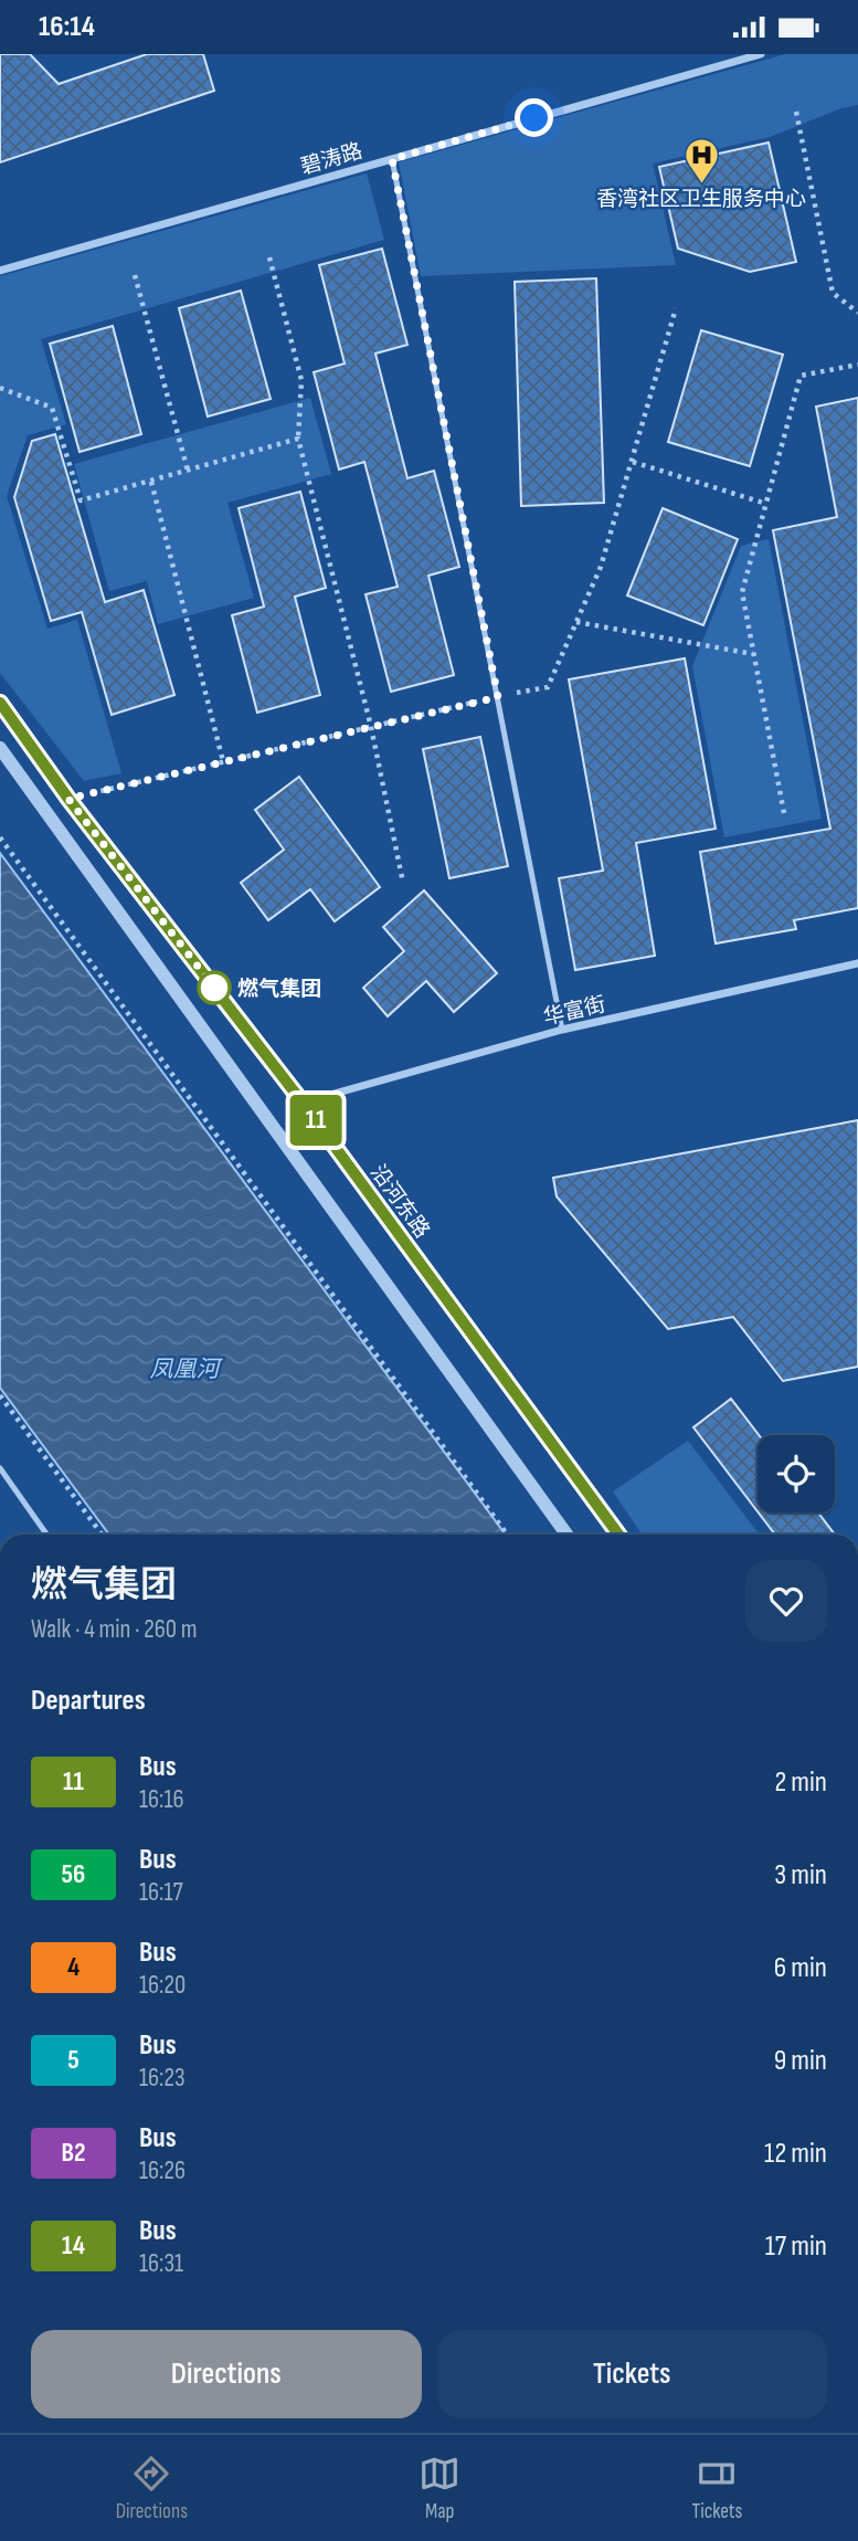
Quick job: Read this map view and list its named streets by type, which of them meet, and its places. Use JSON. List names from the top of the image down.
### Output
{
  "streets": {
    "street": ["碧涛路", "华富街", "沿河东路"]
  },
  "crossings": [
    ["华富街", "沿河东路"]
  ],
  "water": ["凤凰河"],
  "places": {
    "hospital": ["香湾社区卫生服务中心"],
    "other": ["燃气集团"]
  },
  "lines": ["bus line 11"],
  "page": {
    "status": "16:14",
    "on_map": "11",
    "heading": [
      ["燃气集团", "Walk · 4 min · 260 m"],
      "Departures"
    ],
    "list": [
      {
        "mark": "11",
        "name": "Bus",
        "note": "16:16",
        "value": "2 min"
      },
      {
        "mark": "56",
        "name": "Bus",
        "note": "16:17",
        "value": "3 min"
      },
      {
        "mark": "4",
        "name": "Bus",
        "note": "16:20",
        "value": "6 min"
      },
      {
        "mark": "5",
        "name": "Bus",
        "note": "16:23",
        "value": "9 min"
      },
      {
        "mark": "B2",
        "name": "Bus",
        "note": "16:26",
        "value": "12 min"
      },
      {
        "mark": "14",
        "name": "Bus",
        "note": "16:31",
        "value": "17 min"
      }
    ],
    "buttons": ["Directions", "Tickets"],
    "tabs": ["Directions", "Map", "Tickets"]
  }
}
